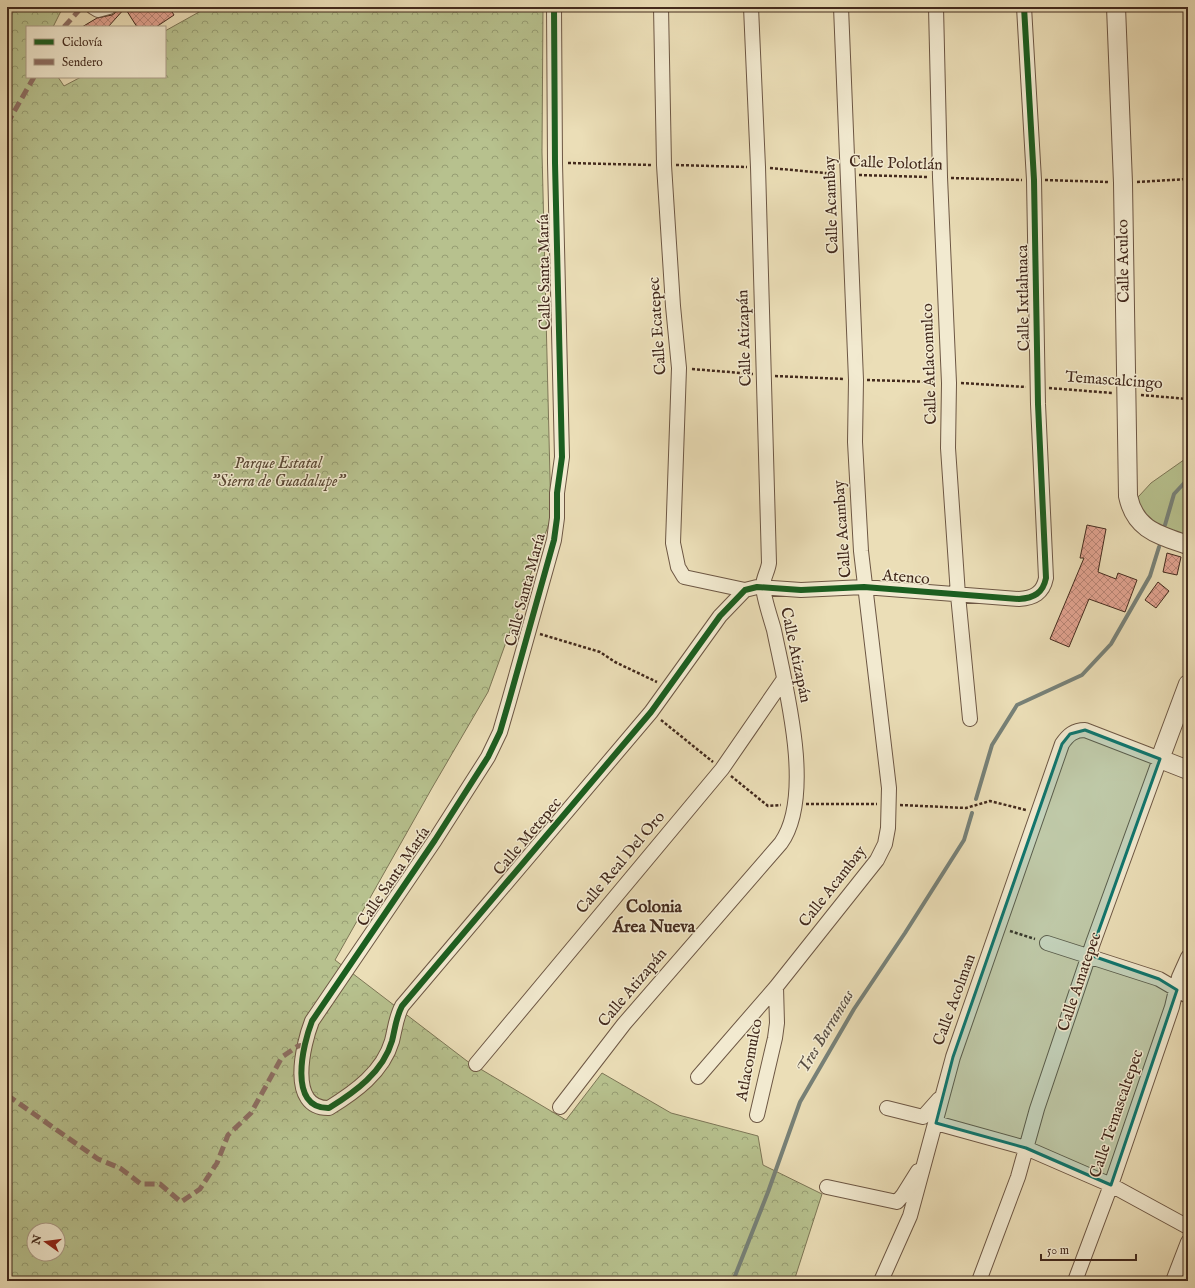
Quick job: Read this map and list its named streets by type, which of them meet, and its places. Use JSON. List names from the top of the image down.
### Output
{
  "streets": {
    "street": [
      "Calle Acambay",
      "Calle Aculco",
      "Calle Santa María",
      "Calle Ixtlahuaca",
      "Calle Ecatepec",
      "Calle Atizapán",
      "Calle Atlacomulco",
      "Atenco",
      "Calle Metepec",
      "Calle Real Del Oro",
      "Calle Amatepec",
      "Calle Acolman",
      "Atlacomulco",
      "Calle Temascaltepec"
    ],
    "path": ["Calle Polotlán", "Temascalcingo"]
  },
  "crossings": [
    ["Calle Polotlán", "Calle Acambay"],
    ["Calle Polotlán", "Calle Aculco"],
    ["Calle Polotlán", "Calle Santa María"],
    ["Calle Polotlán", "Calle Ixtlahuaca"],
    ["Calle Polotlán", "Calle Ecatepec"],
    ["Calle Polotlán", "Calle Atizapán"],
    ["Calle Polotlán", "Calle Atlacomulco"],
    ["Calle Acambay", "Atenco"],
    ["Calle Acambay", "Atlacomulco"],
    ["Calle Aculco", "Temascalcingo"],
    ["Calle Santa María", "Calle Metepec"],
    ["Calle Ixtlahuaca", "Temascalcingo"],
    ["Calle Ixtlahuaca", "Atenco"],
    ["Calle Ecatepec", "Calle Metepec"],
    ["Calle Atizapán", "Atenco"],
    ["Calle Atizapán", "Calle Real Del Oro"],
    ["Calle Atlacomulco", "Atenco"],
    ["Calle Amatepec", "Calle Acolman"]
  ],
  "districts": ["Colonia Área Nueva"],
  "water": ["Tres Barrancas"],
  "parks": ["Parque Estatal \"Sierra de Guadalupe\""],
  "legend": ["Ciclovía", "Sendero"],
  "scale_bar": "50 m",
  "north": "left"
}
